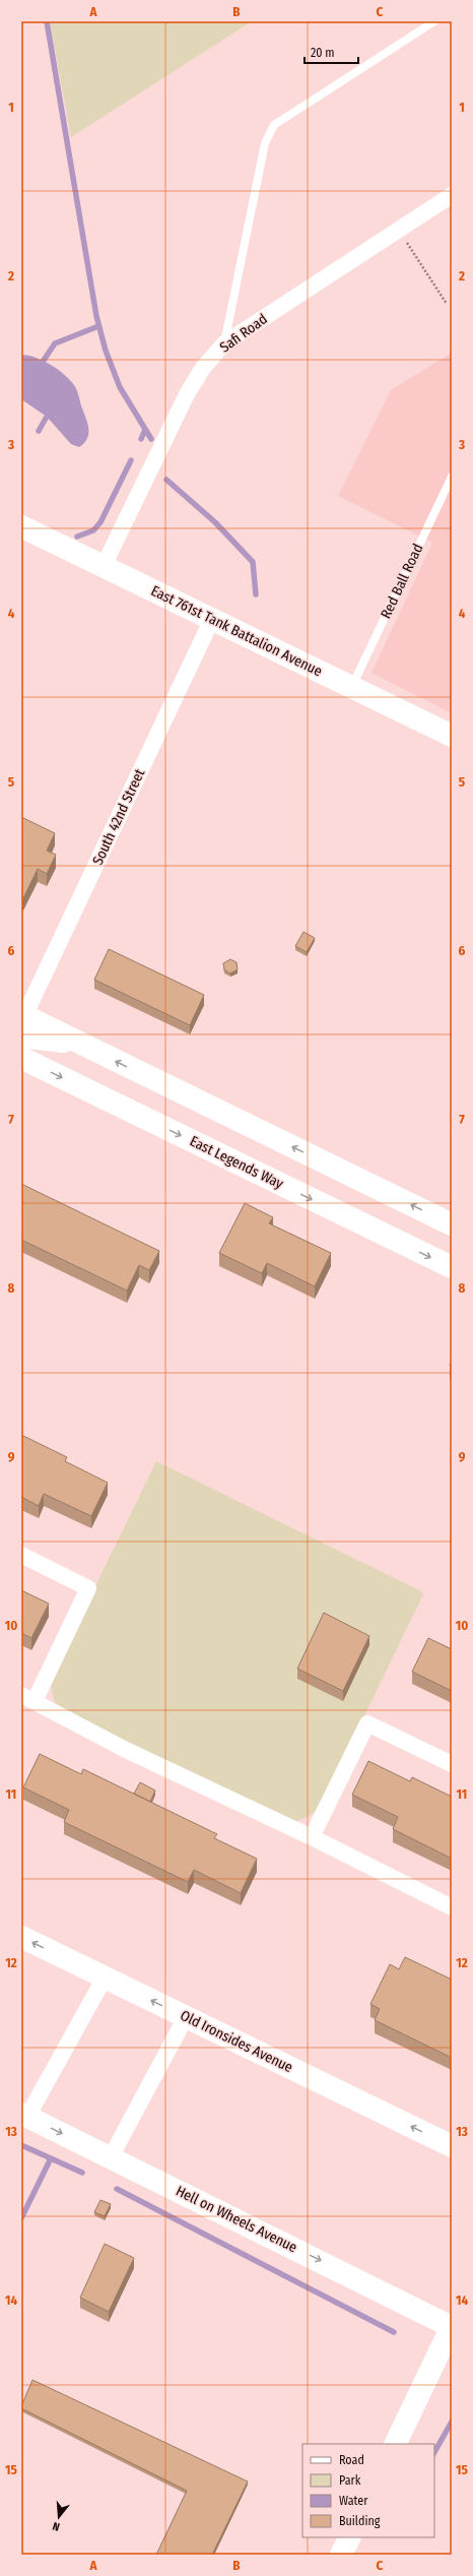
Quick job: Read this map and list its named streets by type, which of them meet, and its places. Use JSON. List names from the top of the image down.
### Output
{
  "streets": {
    "street": [
      "Safi Road",
      "East 761st Tank Battalion Avenue",
      "South 42nd Street",
      "East Legends Way",
      "Old Ironsides Avenue",
      "Hell on Wheels Avenue"
    ],
    "lane": ["Red Ball Road"]
  },
  "crossings": [
    ["Safi Road", "East 761st Tank Battalion Avenue"],
    ["Red Ball Road", "East 761st Tank Battalion Avenue"],
    ["East 761st Tank Battalion Avenue", "South 42nd Street"]
  ],
  "one_way": ["Old Ironsides Avenue", "Hell on Wheels Avenue"],
  "legend": [
    "Road",
    "Park",
    "Water",
    "Building"
  ],
  "scale_bar": "20 m",
  "north": "bottom",
  "grid": {
    "columns": ["A", "B", "C"],
    "rows": [
      "1",
      "2",
      "3",
      "4",
      "5",
      "6",
      "7",
      "8",
      "9",
      "10",
      "11",
      "12",
      "13",
      "14",
      "15"
    ]
  }
}
